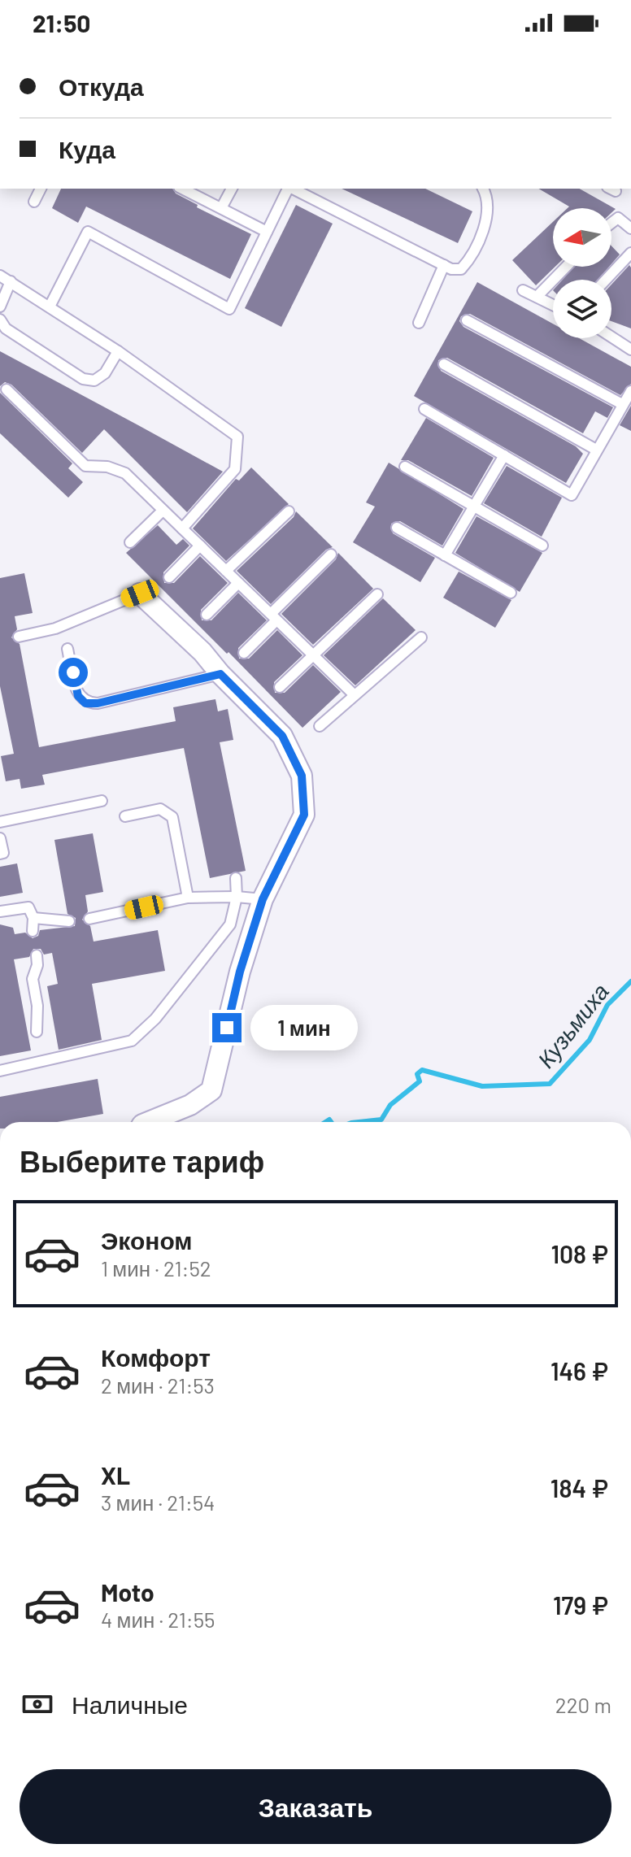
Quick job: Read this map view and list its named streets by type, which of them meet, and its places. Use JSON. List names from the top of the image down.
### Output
{
  "water": ["Кузьмиха"],
  "north": "left",
  "page": {
    "status": "21:50",
    "banner": ["Откуда", "Куда"],
    "bubble": "1 мин",
    "heading": "Выберите тариф",
    "list": [
      {
        "name": "Эконом",
        "note": "1 мин · 21:52",
        "value": "108 ₽"
      },
      {
        "name": "Комфорт",
        "note": "2 мин · 21:53",
        "value": "146 ₽"
      },
      {
        "name": "XL",
        "note": "3 мин · 21:54",
        "value": "184 ₽"
      },
      {
        "name": "Moto",
        "note": "4 мин · 21:55",
        "value": "179 ₽"
      }
    ],
    "pay": ["Наличные", "220 m"],
    "buttons": "Заказать"
  }
}
